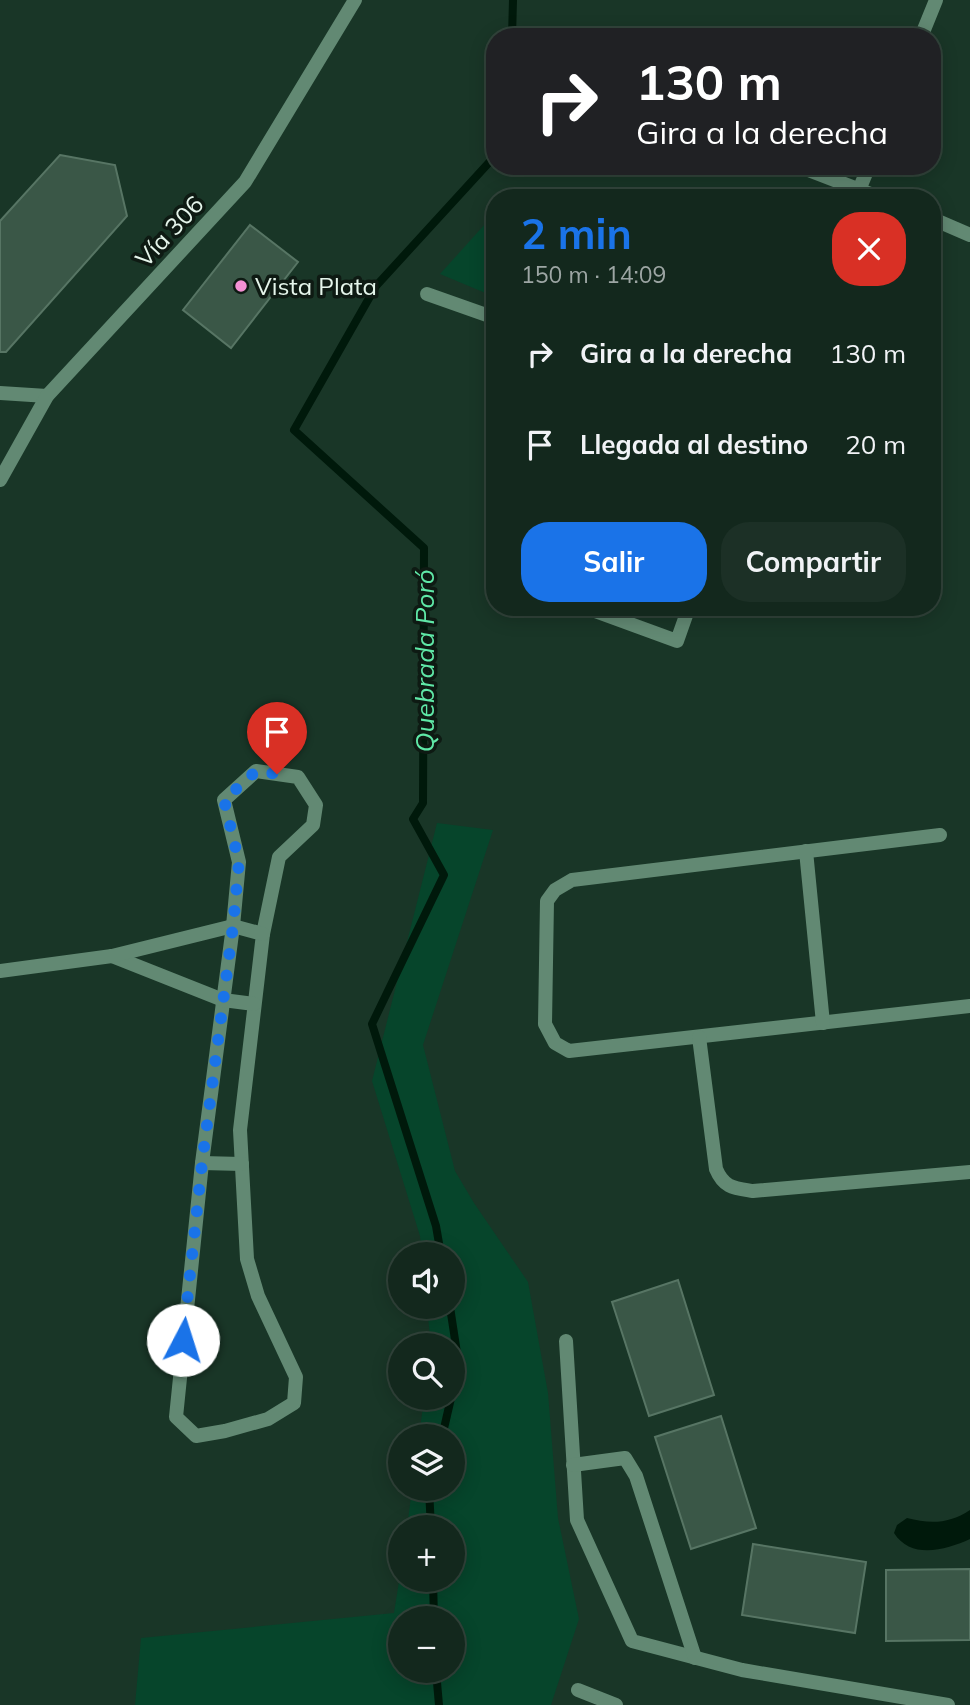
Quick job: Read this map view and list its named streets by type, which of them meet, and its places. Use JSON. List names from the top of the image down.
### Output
{
  "streets": {
    "street": ["Vía 306"]
  },
  "water": ["Quebrada Poró"],
  "places": ["Vista Plata"],
  "page": {
    "turn": ["130 m", "Gira a la derecha"],
    "heading": ["2 min", "150 m · 14:09"],
    "list": [
      {
        "name": "Gira a la derecha",
        "value": "130 m"
      },
      {
        "name": "Llegada al destino",
        "value": "20 m"
      }
    ],
    "buttons": ["Salir", "Compartir"],
    "map_buttons": ["+", "−"]
  }
}
